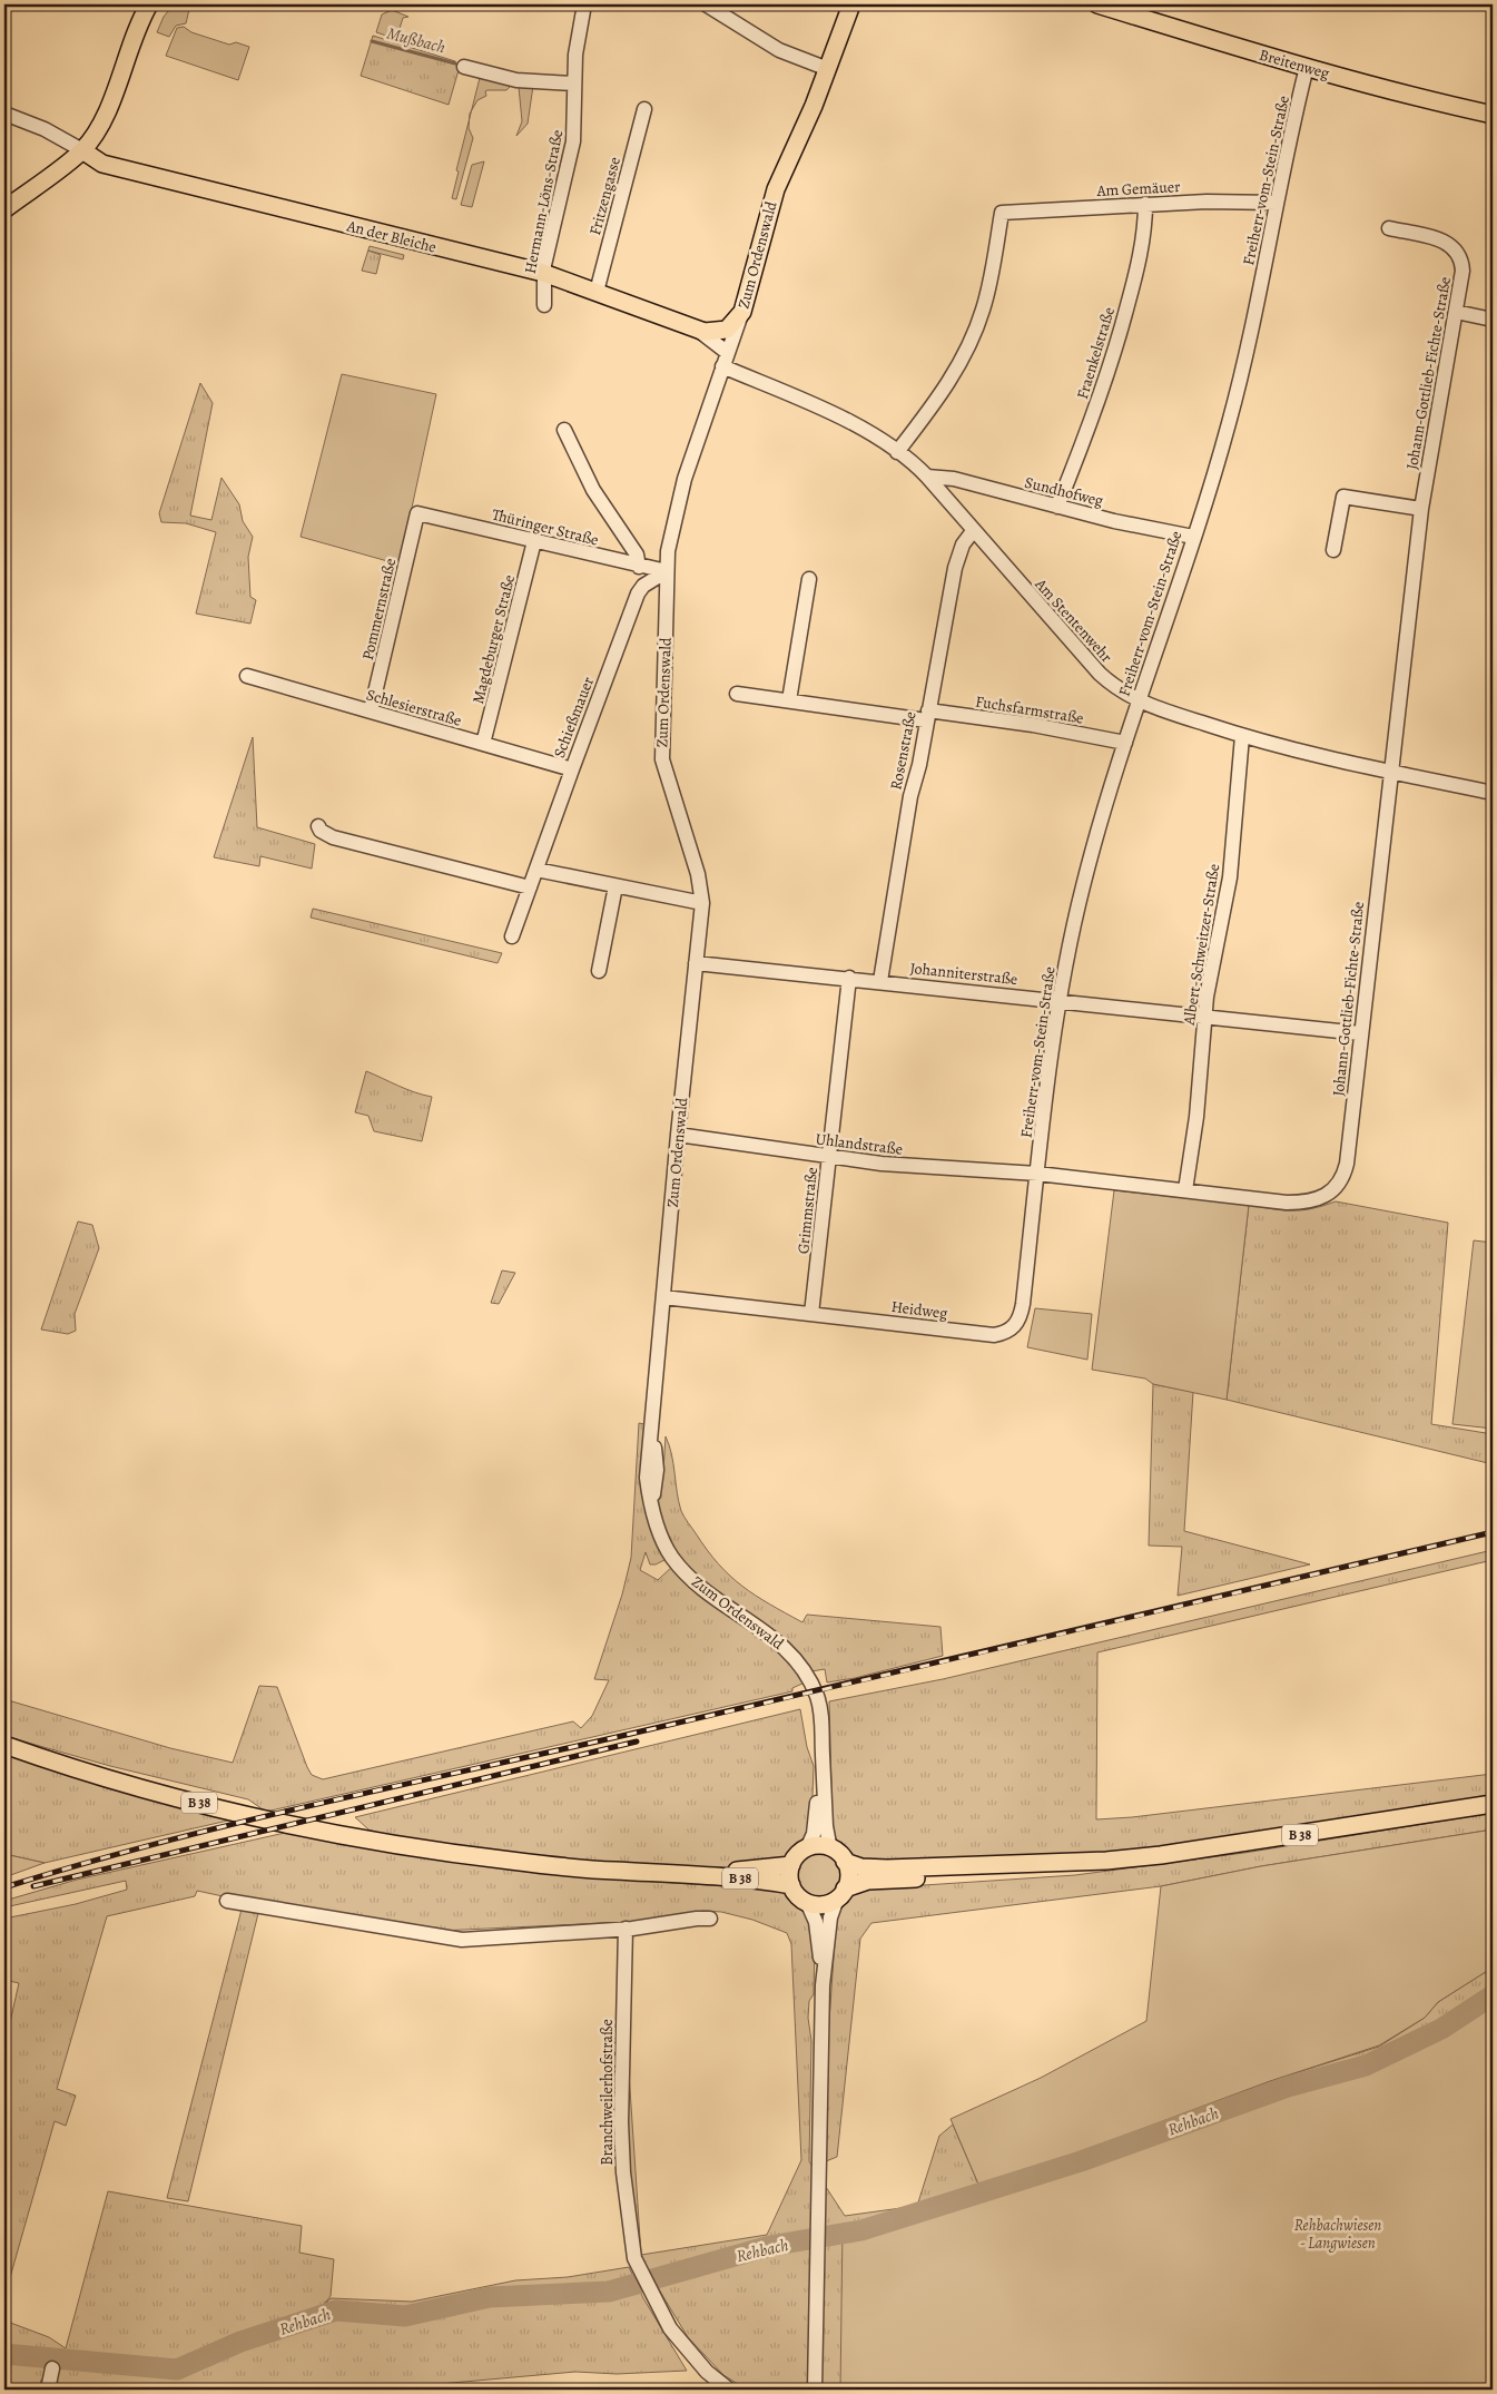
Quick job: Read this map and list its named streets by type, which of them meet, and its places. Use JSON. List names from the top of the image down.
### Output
{
  "streets": {
    "main road": [
      "Breitenweg",
      "An der Bleiche",
      "Zum Ordenswald",
      "B 38"
    ],
    "street": [
      "Freiherr-vom-Stein-Straße",
      "Am Gemäuer",
      "Fritzengasse",
      "Hermann-Löns-Straße",
      "Fraenkelstraße",
      "Johann-Gottlieb-Fichte-Straße",
      "Sundhofweg",
      "Thüringer Straße",
      "Pommernstraße",
      "Am Stentenwehr",
      "Magdeburger Straße",
      "Schlesierstraße",
      "Fuchsfarmstraße",
      "Schießmauer",
      "Rosenstraße",
      "Albert-Schweitzer-Straße",
      "Johanniterstraße",
      "Uhlandstraße",
      "Grimmstraße",
      "Heidweg",
      "Branchweilerhofstraße"
    ]
  },
  "crossings": [
    ["Breitenweg", "Freiherr-vom-Stein-Straße"],
    ["Freiherr-vom-Stein-Straße", "Am Gemäuer"],
    ["Freiherr-vom-Stein-Straße", "Johann-Gottlieb-Fichte-Straße"],
    ["Freiherr-vom-Stein-Straße", "Sundhofweg"],
    ["Freiherr-vom-Stein-Straße", "Am Stentenwehr"],
    ["Freiherr-vom-Stein-Straße", "Fuchsfarmstraße"],
    ["Freiherr-vom-Stein-Straße", "Johanniterstraße"],
    ["Freiherr-vom-Stein-Straße", "Uhlandstraße"],
    ["Freiherr-vom-Stein-Straße", "Heidweg"],
    ["Am Gemäuer", "Fraenkelstraße"],
    ["Am Gemäuer", "Am Stentenwehr"],
    ["Fritzengasse", "An der Bleiche"],
    ["Hermann-Löns-Straße", "An der Bleiche"],
    ["An der Bleiche", "Zum Ordenswald"],
    ["Zum Ordenswald", "Thüringer Straße"],
    ["Zum Ordenswald", "Am Stentenwehr"],
    ["Zum Ordenswald", "Schießmauer"],
    ["Zum Ordenswald", "Johanniterstraße"],
    ["Zum Ordenswald", "Uhlandstraße"],
    ["Zum Ordenswald", "Heidweg"],
    ["Zum Ordenswald", "B 38"],
    ["Fraenkelstraße", "Sundhofweg"],
    ["Johann-Gottlieb-Fichte-Straße", "Am Stentenwehr"],
    ["Johann-Gottlieb-Fichte-Straße", "Albert-Schweitzer-Straße"],
    ["Johann-Gottlieb-Fichte-Straße", "Johanniterstraße"],
    ["Johann-Gottlieb-Fichte-Straße", "Uhlandstraße"],
    ["Johann-Gottlieb-Fichte-Straße", "Heidweg"],
    ["Sundhofweg", "Am Stentenwehr"],
    ["Thüringer Straße", "Pommernstraße"],
    ["Thüringer Straße", "Magdeburger Straße"],
    ["Thüringer Straße", "Schießmauer"],
    ["Pommernstraße", "Schlesierstraße"],
    ["Am Stentenwehr", "Rosenstraße"],
    ["Am Stentenwehr", "Albert-Schweitzer-Straße"],
    ["Magdeburger Straße", "Schlesierstraße"],
    ["Schlesierstraße", "Schießmauer"],
    ["Fuchsfarmstraße", "Rosenstraße"],
    ["Rosenstraße", "Johanniterstraße"],
    ["Albert-Schweitzer-Straße", "Johanniterstraße"],
    ["Johanniterstraße", "Grimmstraße"],
    ["Uhlandstraße", "Grimmstraße"],
    ["Uhlandstraße", "Heidweg"],
    ["Grimmstraße", "Heidweg"]
  ],
  "water": ["Mußbach", "Rehbach"],
  "parks": ["Rehbachwiesen - Langwiesen"]
}
